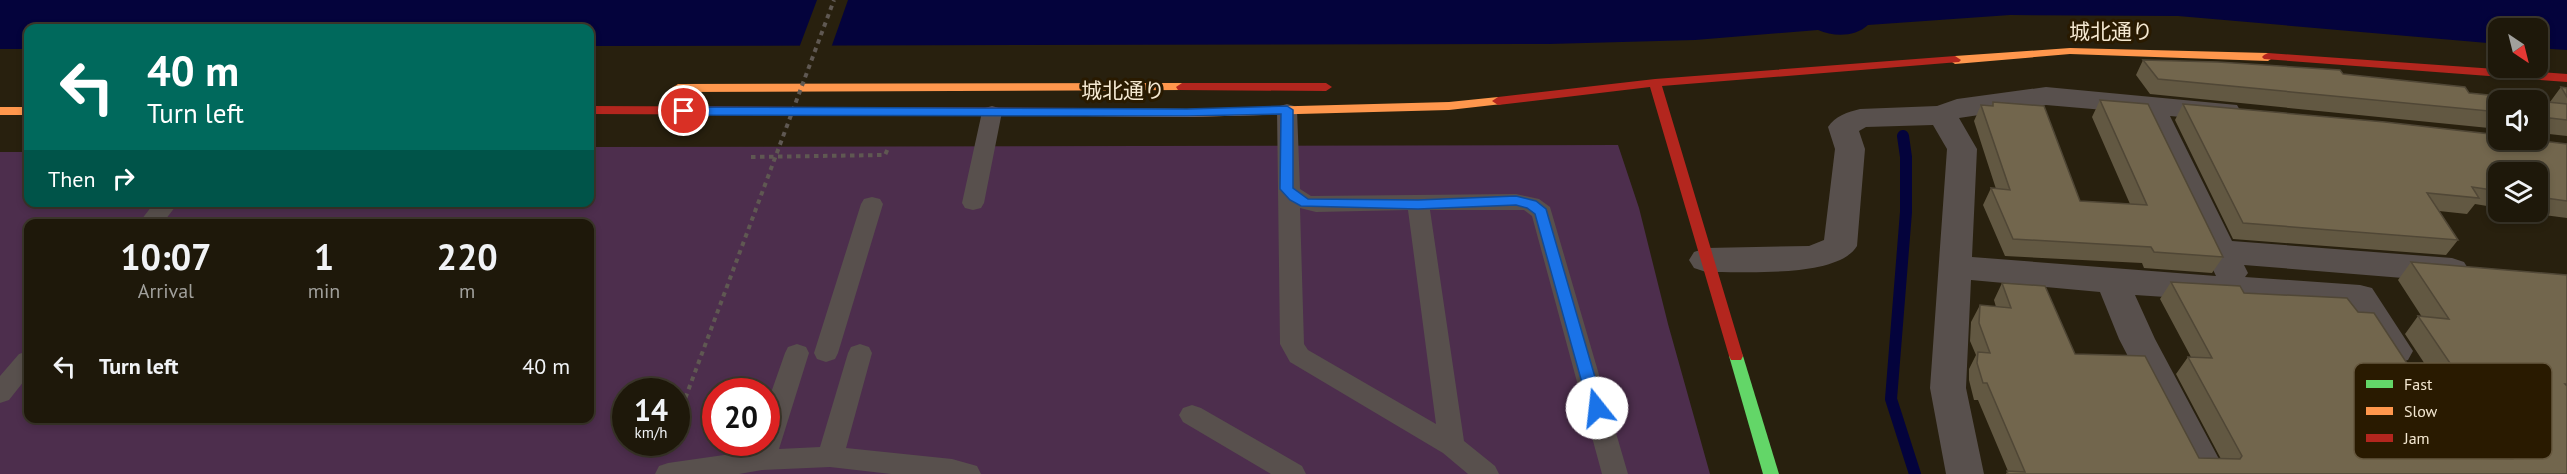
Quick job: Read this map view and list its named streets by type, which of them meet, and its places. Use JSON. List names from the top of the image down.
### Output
{
  "streets": {
    "main road": ["城北通り"]
  },
  "legend": ["Fast", "Slow", "Jam"],
  "north": "bottom right",
  "page": {
    "turn": ["40 m", "Turn left"],
    "then": "Then",
    "eta": [
      "10:07",
      "Arrival",
      "1",
      "min",
      "220",
      "m"
    ],
    "list": [
      {
        "name": "Turn left",
        "value": "40 m"
      }
    ],
    "speed": "14 km/h",
    "limit": "20"
  }
}
